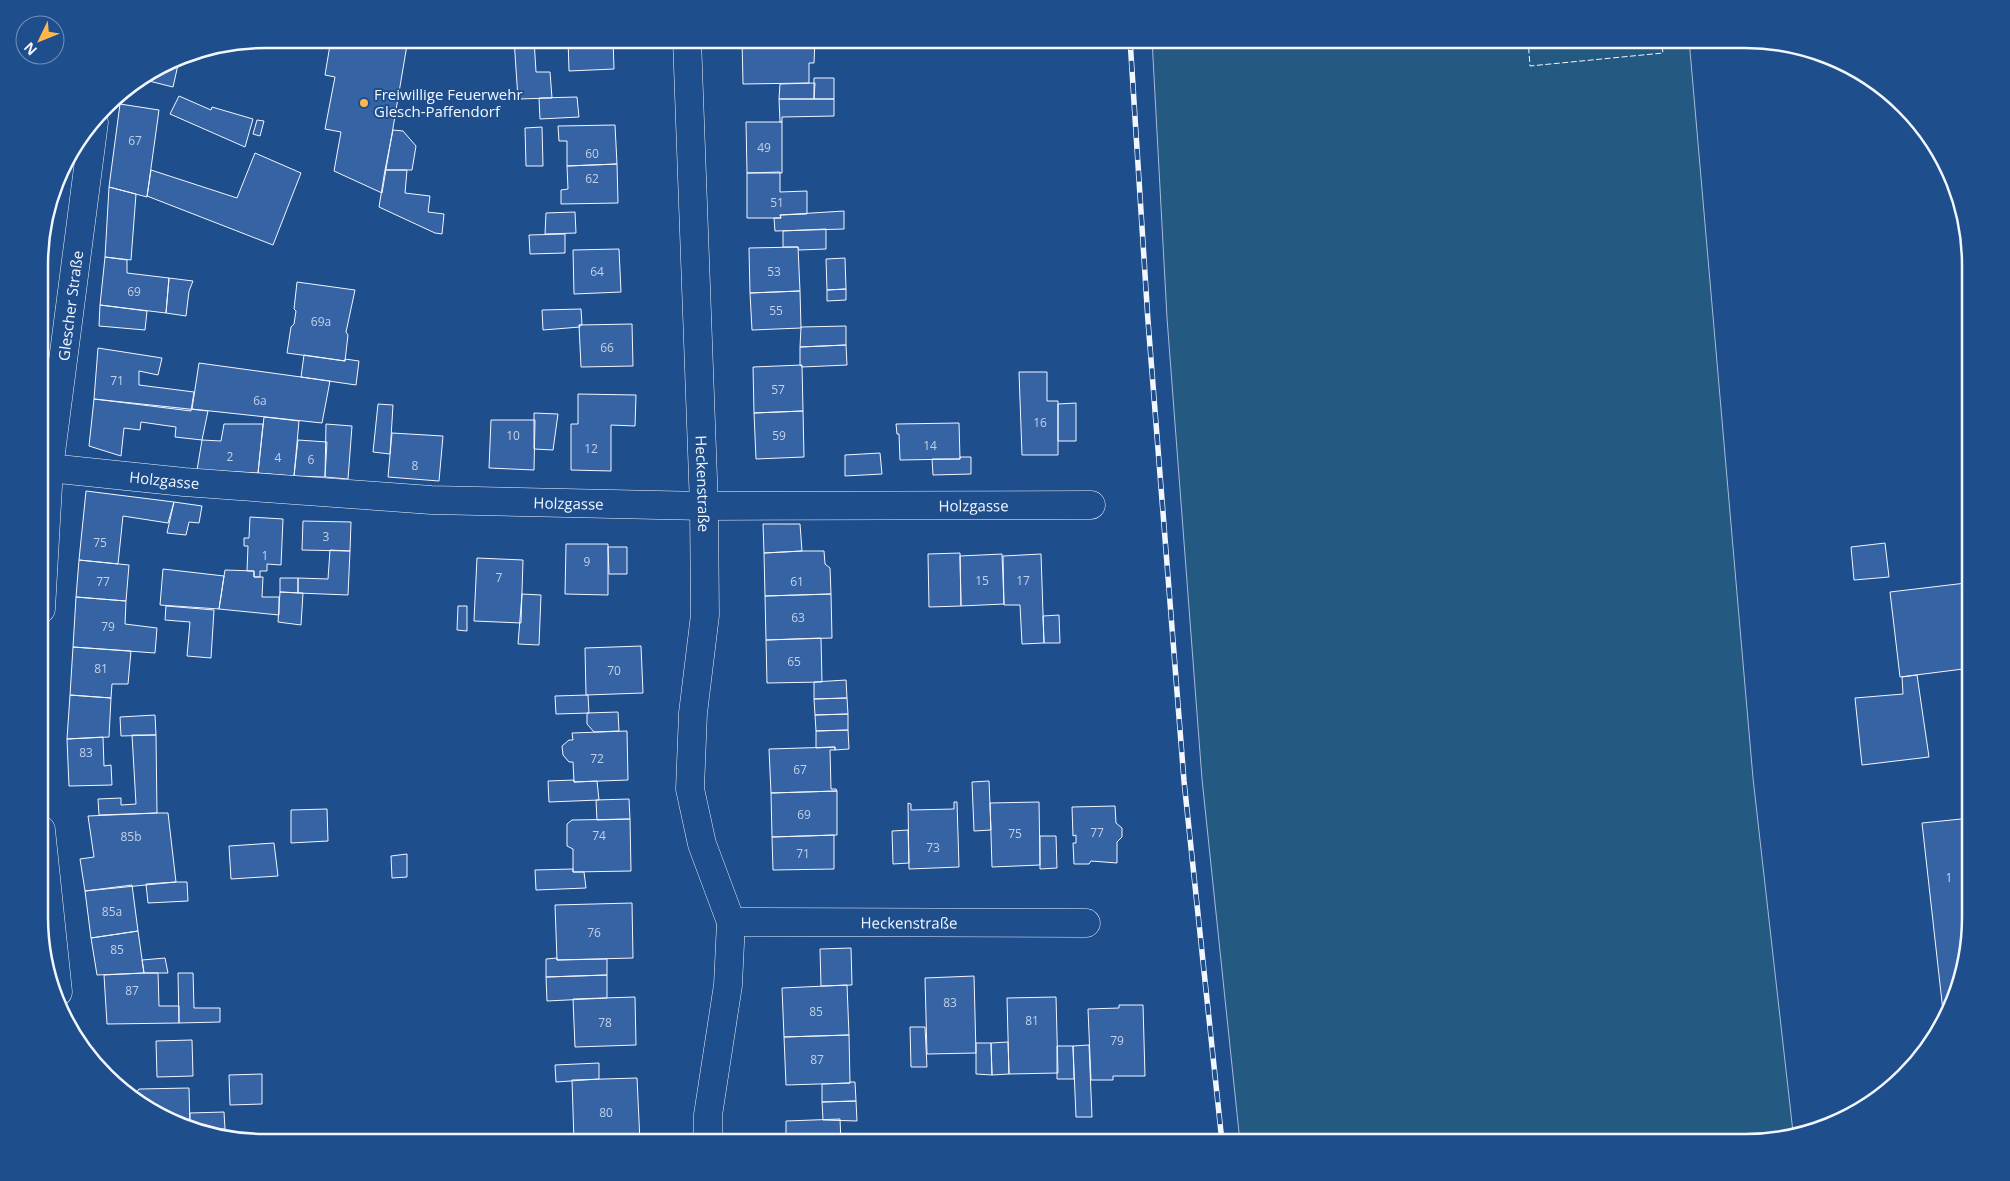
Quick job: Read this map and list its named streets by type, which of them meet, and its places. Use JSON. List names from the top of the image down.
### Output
{
  "streets": {
    "street": ["Glescher Straße", "Holzgasse", "Heckenstraße"]
  },
  "crossings": [
    ["Glescher Straße", "Holzgasse"],
    ["Holzgasse", "Heckenstraße"]
  ],
  "places": ["Freiwillige Feuerwehr Glesch-Paffendorf"],
  "house_numbers": [
    "67",
    "49",
    "60",
    "62",
    "51",
    "64",
    "53",
    "69",
    "55",
    "69a",
    "66",
    "71",
    "57",
    "6a",
    "16",
    "10",
    "59",
    "14",
    "12",
    "2",
    "4",
    "6",
    "8",
    "3",
    "75",
    "1",
    "9",
    "7",
    "15",
    "17",
    "77",
    "61",
    "63",
    "79",
    "65",
    "81",
    "70",
    "83",
    "72",
    "67",
    "69",
    "77",
    "75",
    "74",
    "85b",
    "73",
    "71",
    "1",
    "85a",
    "76",
    "85",
    "87",
    "83",
    "85",
    "81",
    "78",
    "79",
    "87",
    "80"
  ],
  "north": "bottom left"
}
